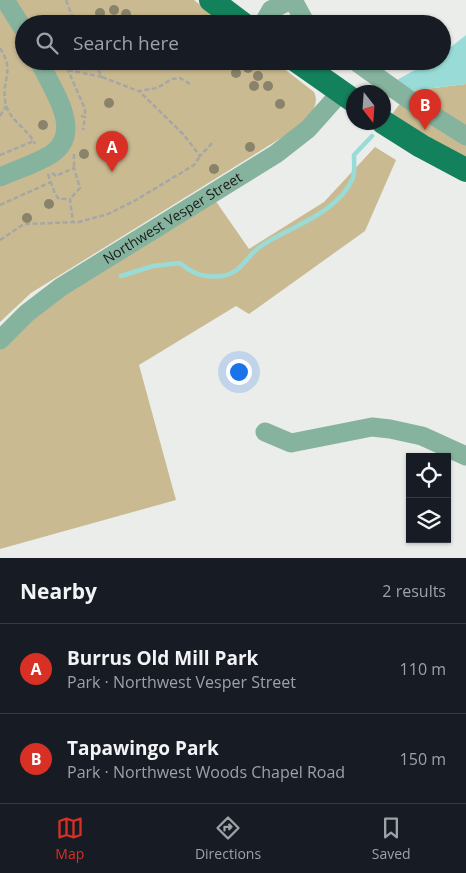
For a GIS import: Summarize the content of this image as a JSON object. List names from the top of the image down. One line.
{"streets":{"street":["Northwest Vesper Street"]},"north":"bottom","page":{"search":"Search here","pins":["B","A"],"heading":["Nearby","2 results"],"list":[{"mark":"A","name":"Burrus Old Mill Park","note":"Park · Northwest Vesper Street","value":"110 m"},{"mark":"B","name":"Tapawingo Park","note":"Park · Northwest Woods Chapel Road","value":"150 m"}],"nav":["Map","Directions","Saved"]}}
